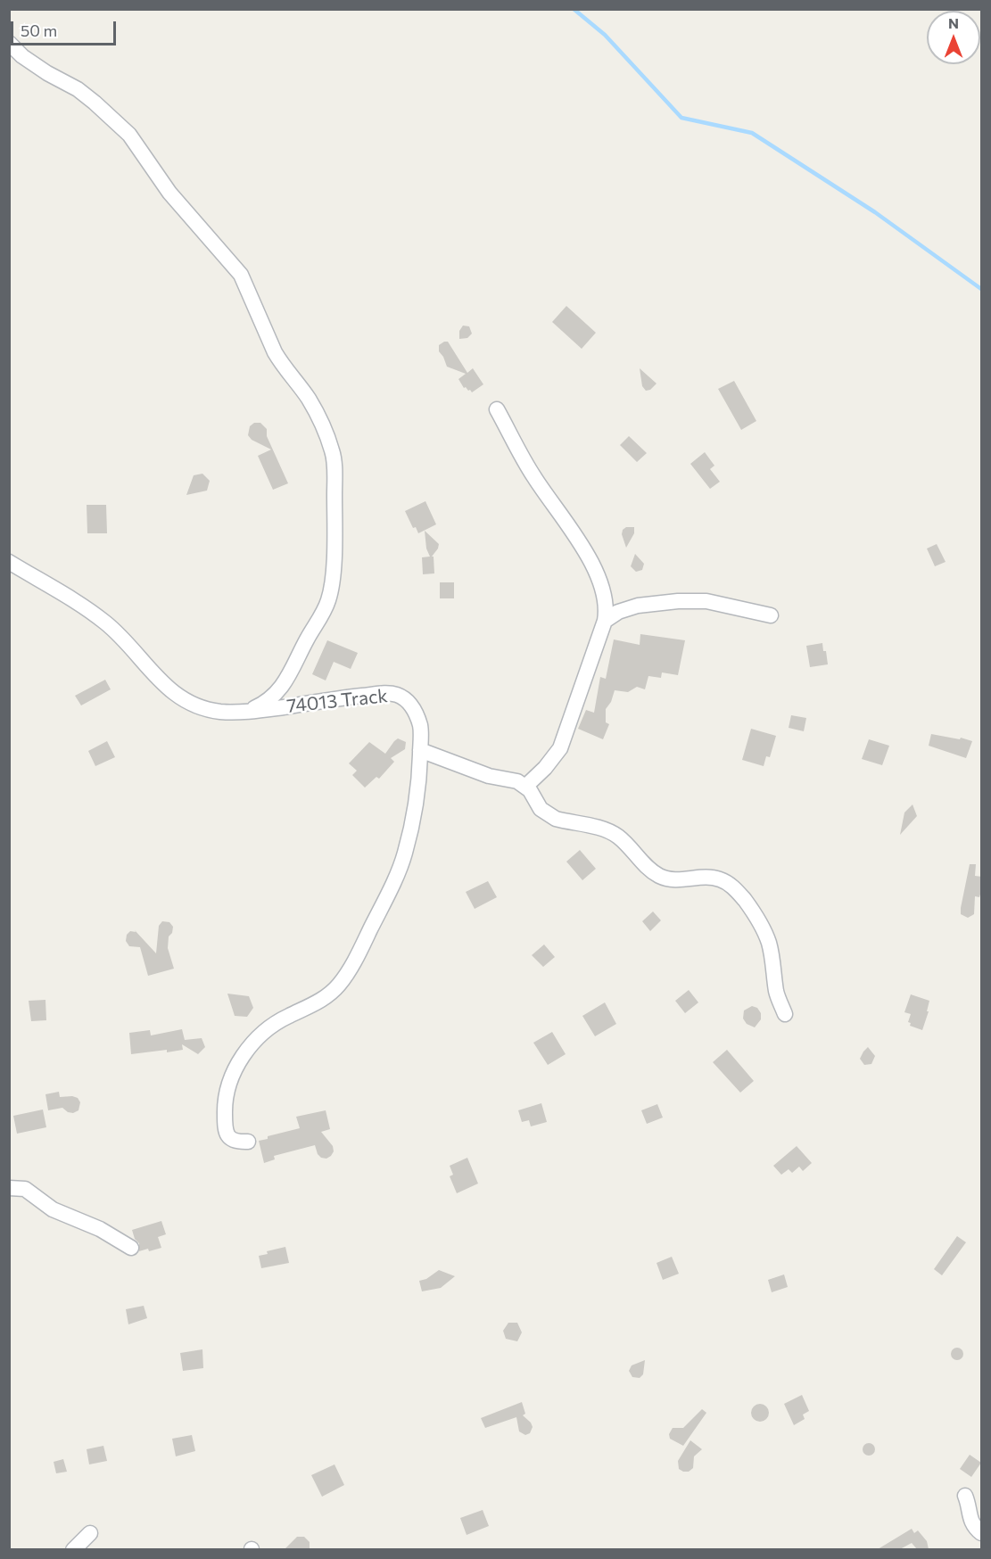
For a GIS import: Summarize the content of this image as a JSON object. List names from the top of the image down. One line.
{"streets":{"street":["74013 Track"]},"scale_bar":"50 m","north":"top"}
